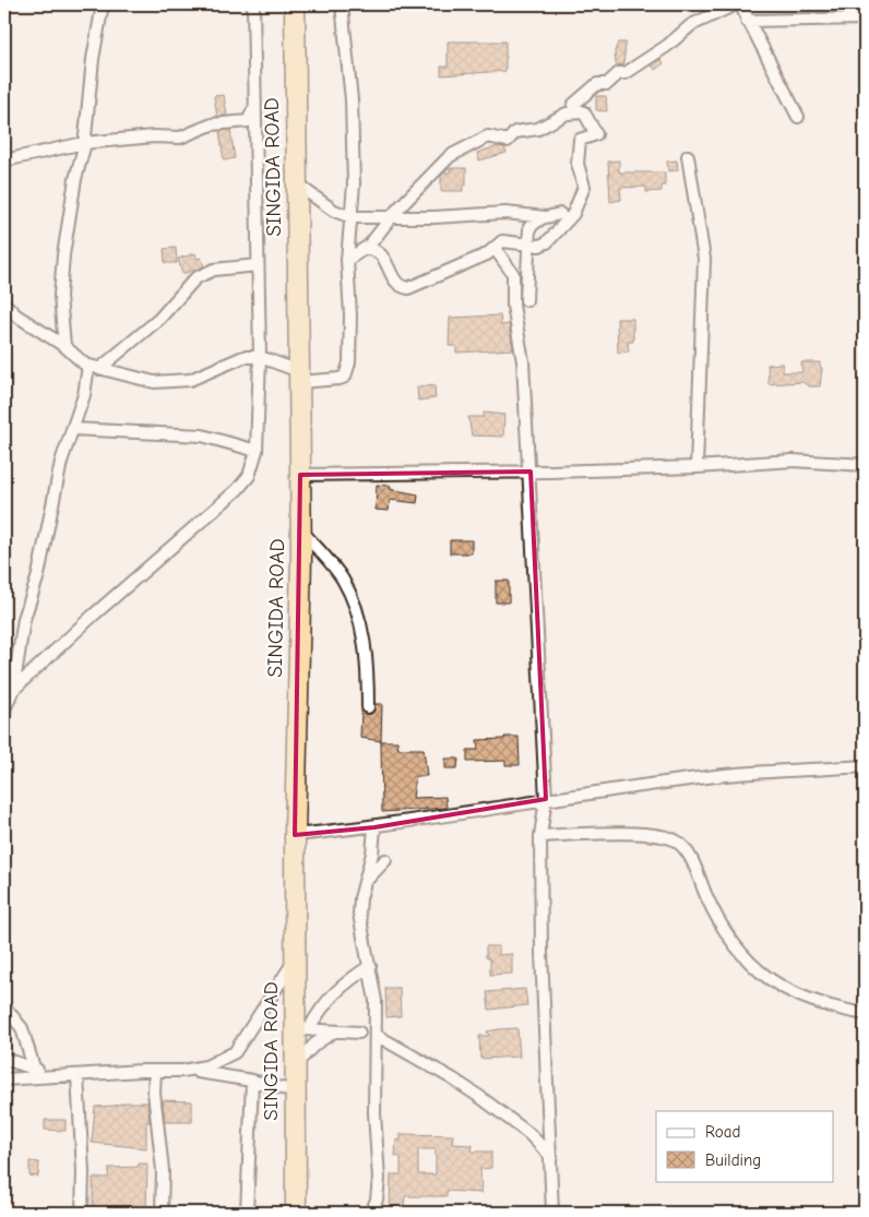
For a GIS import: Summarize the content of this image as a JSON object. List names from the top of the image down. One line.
{"streets":{"highway":["SINGIDA ROAD"]},"legend":["Road","Building"]}
